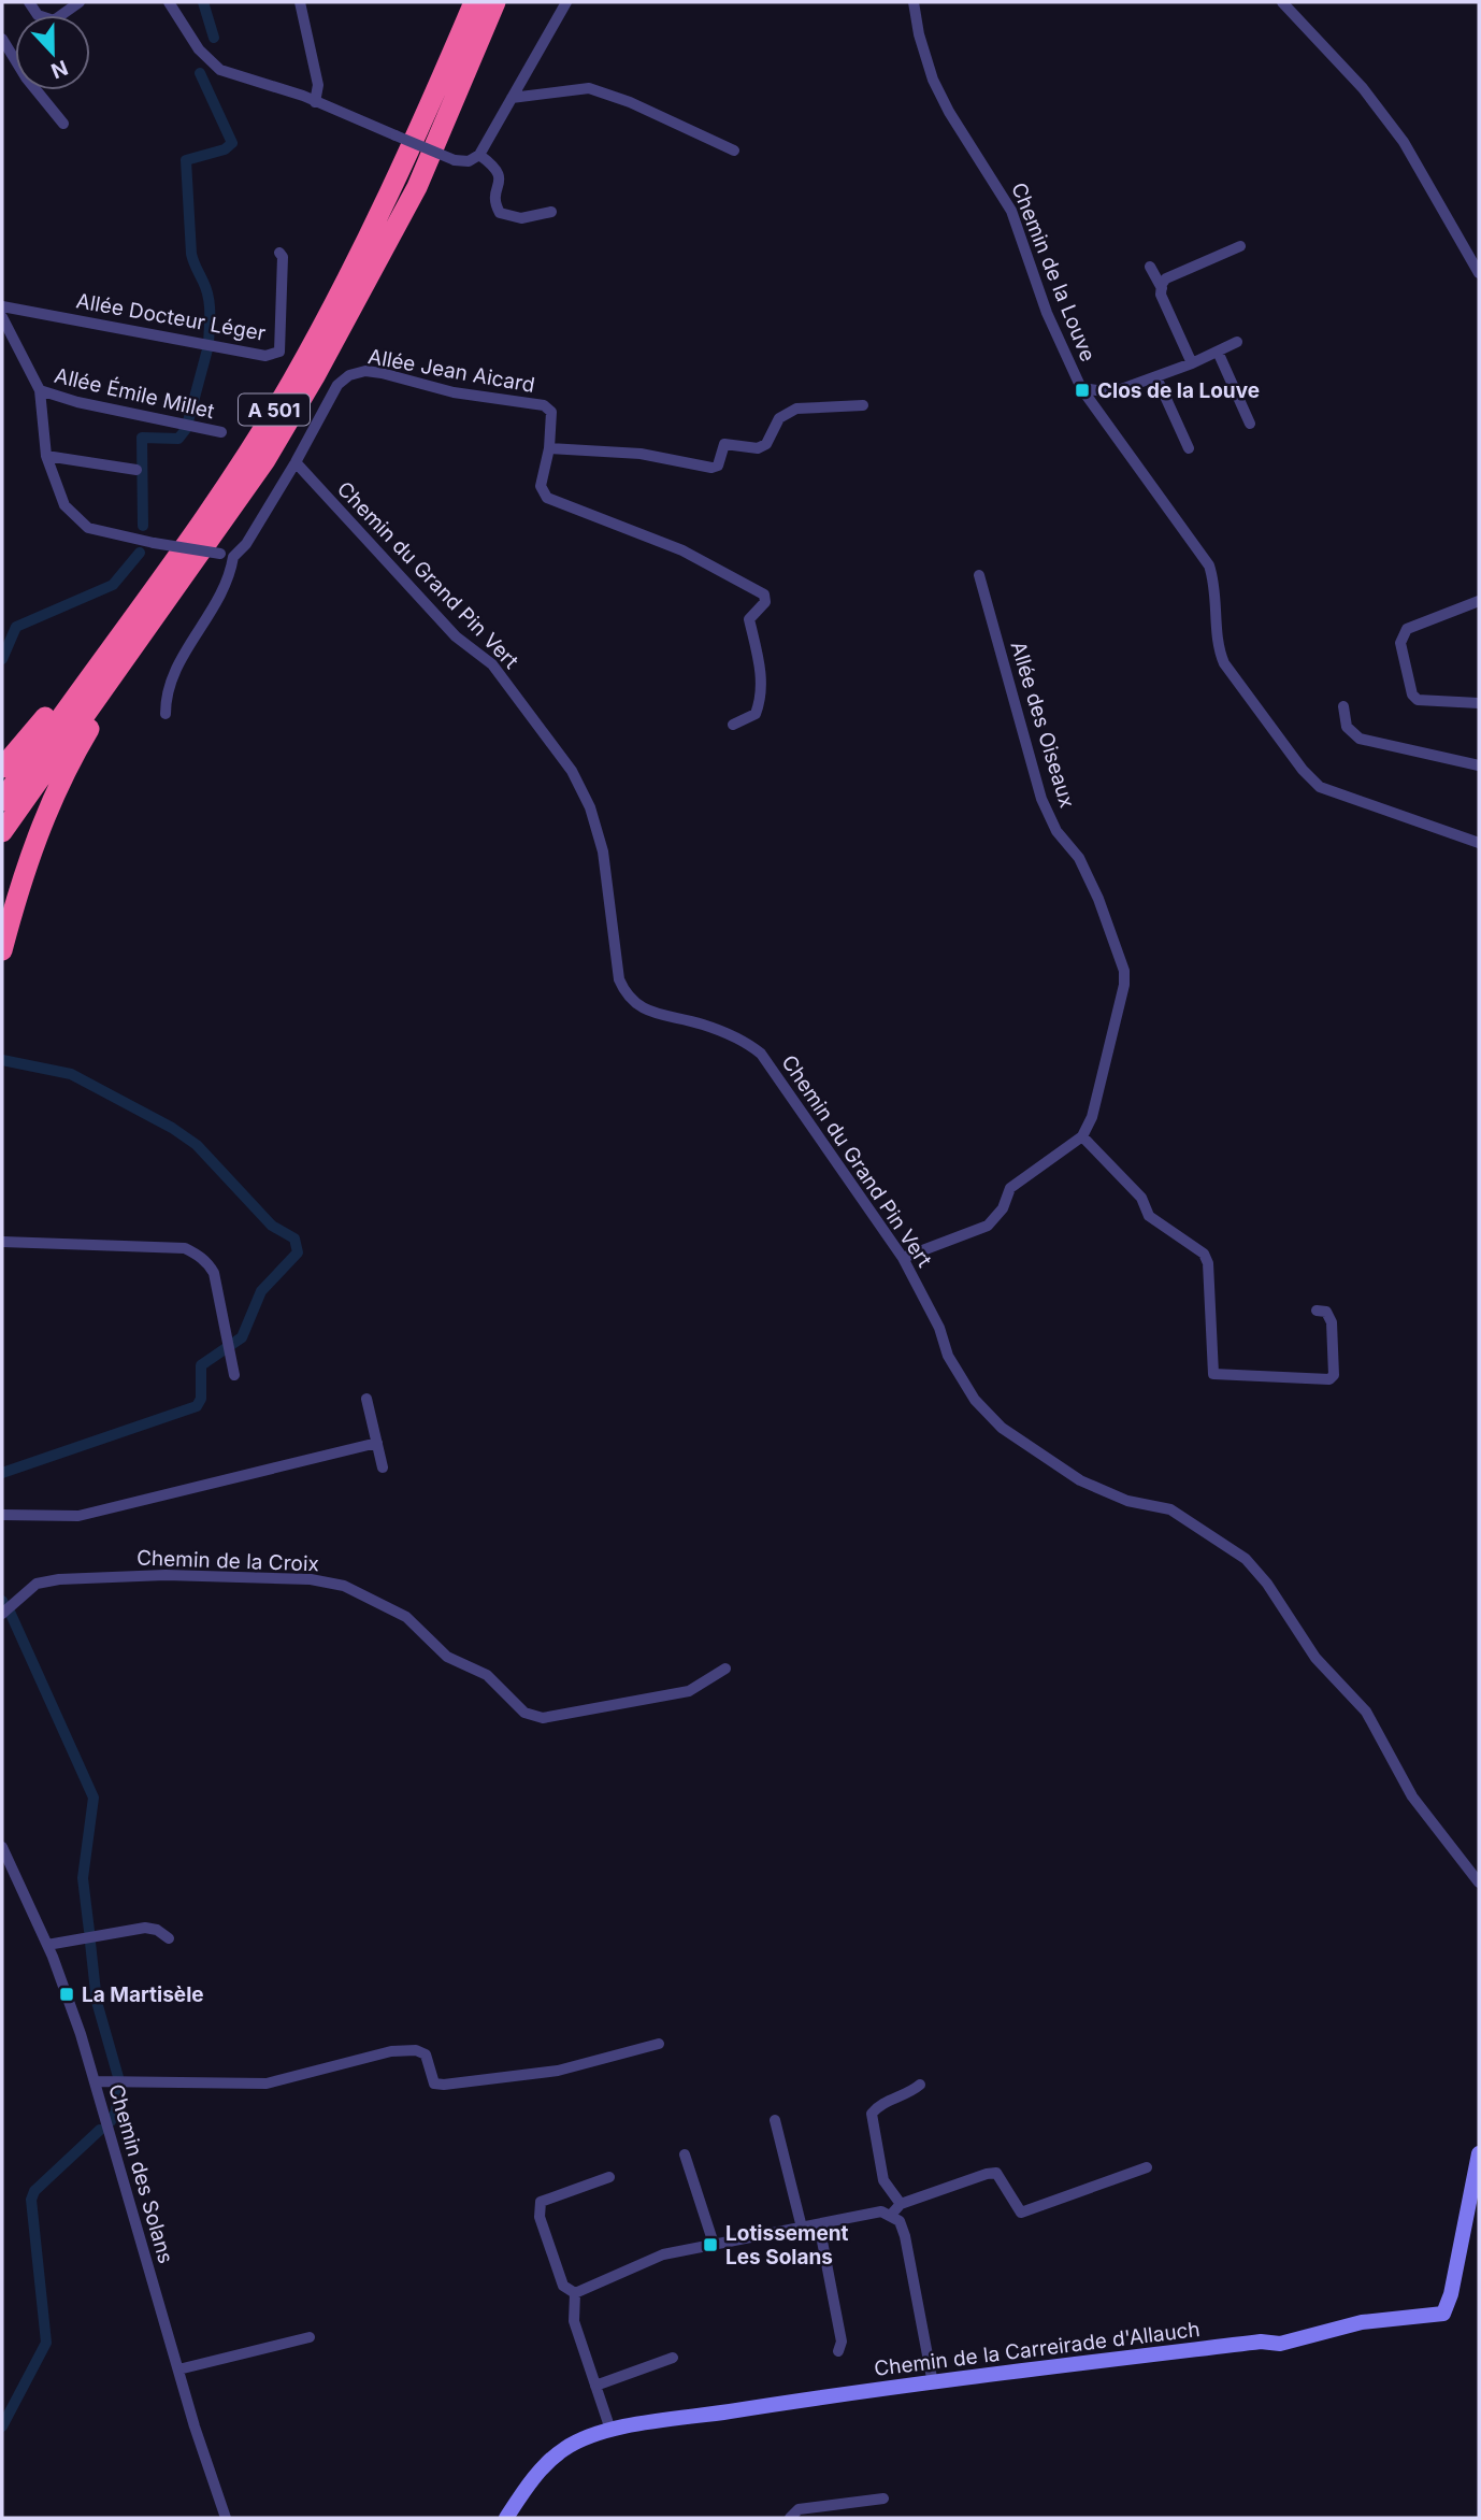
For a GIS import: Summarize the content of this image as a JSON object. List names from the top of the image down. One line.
{"streets":{"highway":["A 501"],"street":["Chemin de la Louve","Allée Docteur Léger","Allée Jean Aicard","Allée Émile Millet","Chemin du Grand Pin Vert","Allée des Oiseaux","Chemin de la Croix","Chemin des Solans","Chemin de la Carreirade d'Allauch"]},"crossings":[["Allée Jean Aicard","Chemin du Grand Pin Vert"]],"places":{"transit":["Clos de la Louve","La Martisèle","Lotissement Les Solans"]},"north":"bottom"}
